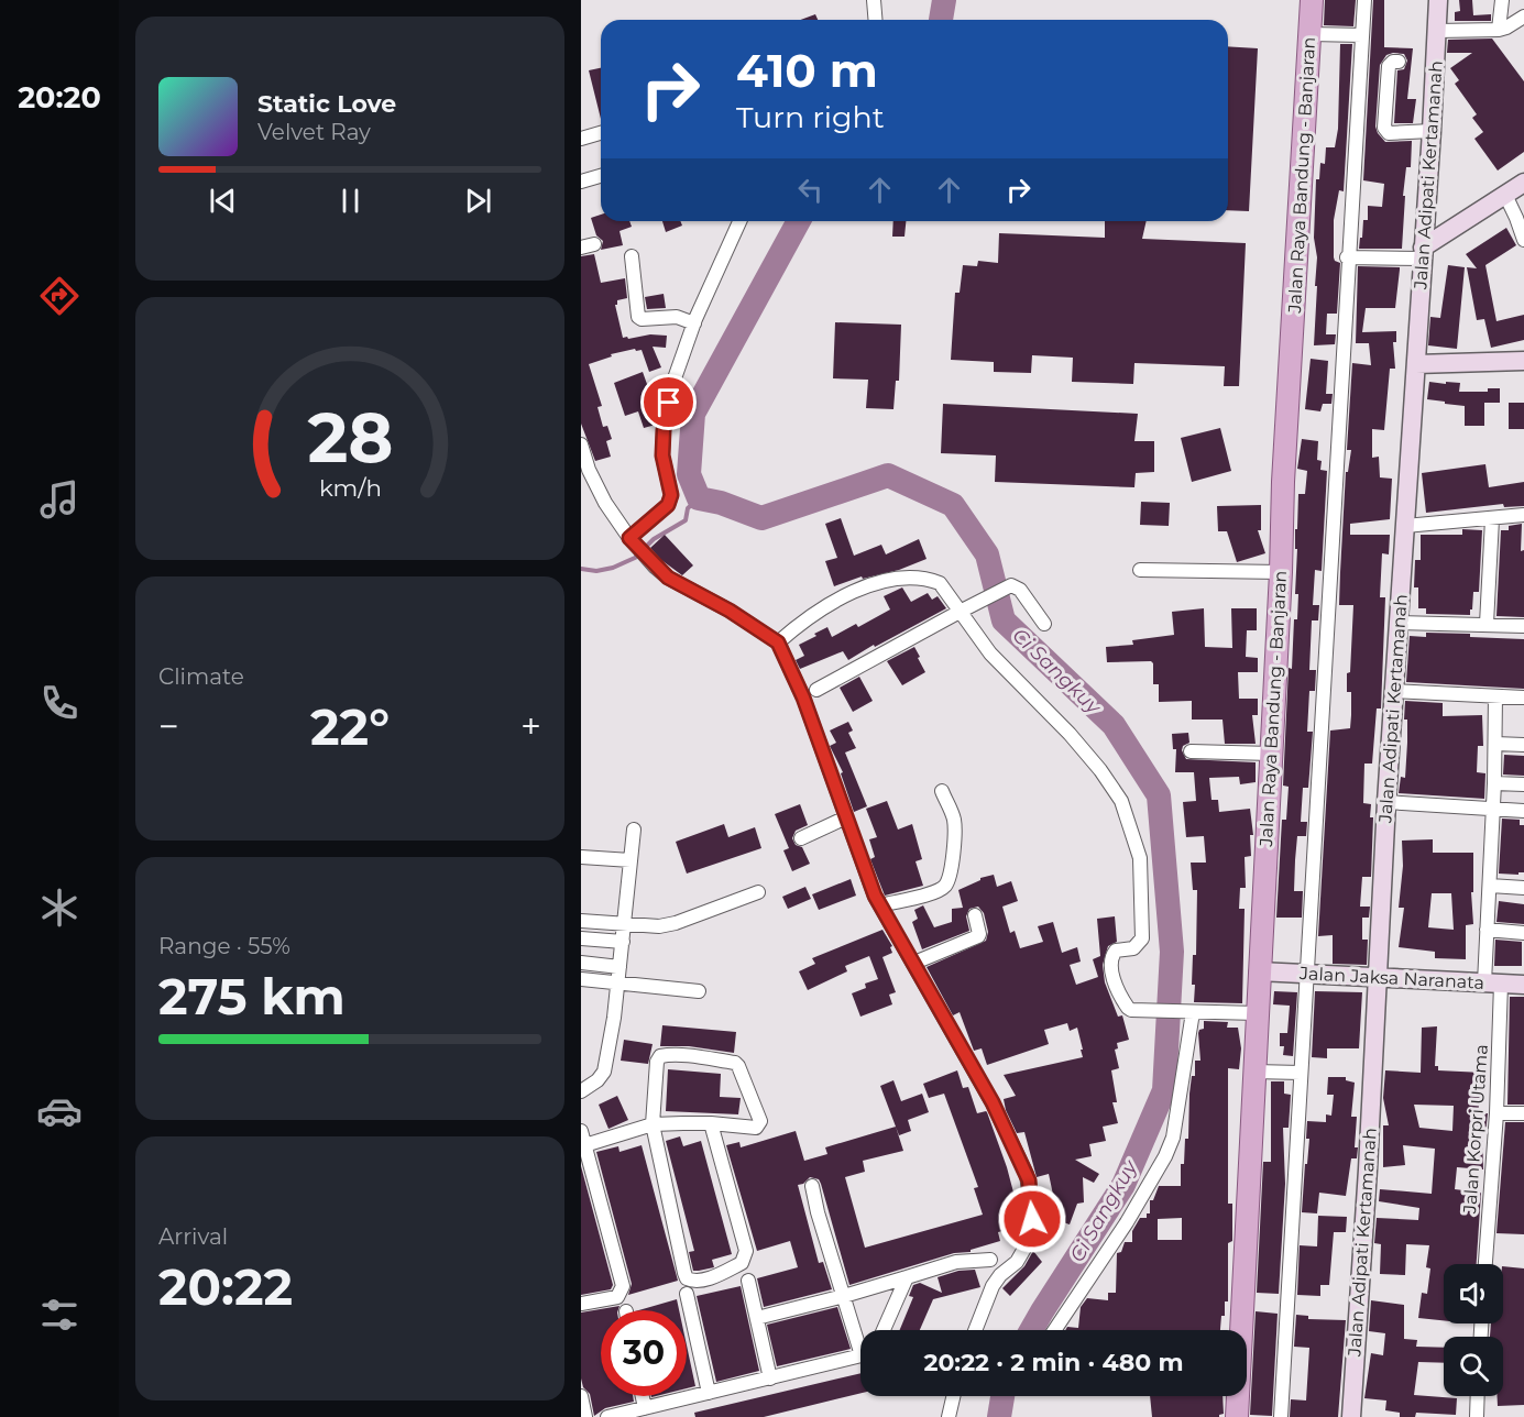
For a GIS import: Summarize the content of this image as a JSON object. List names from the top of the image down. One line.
{"streets":{"main road":["Jalan Raya Bandung - Banjaran","Jalan Adipati Kertamanah","Jalan Jaksa Naranata"],"street":["Jalan Korpri Utama"]},"crossings":[["Jalan Raya Bandung - Banjaran","Jalan Jaksa Naranata"],["Jalan Adipati Kertamanah","Jalan Jaksa Naranata"],["Jalan Jaksa Naranata","Jalan Korpri Utama"]],"water":["Ci Sangkuy"],"page":{"tabs":"20:20","turn":["410 m","Turn right"],"song":["Static Love","Velvet Ray"],"tile":["Climate",["Range · 55%","275 km"],["Arrival","20:22"]],"heat":["−","22°","+"],"limit":"30","trip":"20:22 · 2 min · 480 m","gauge":["28","km/h"]}}
